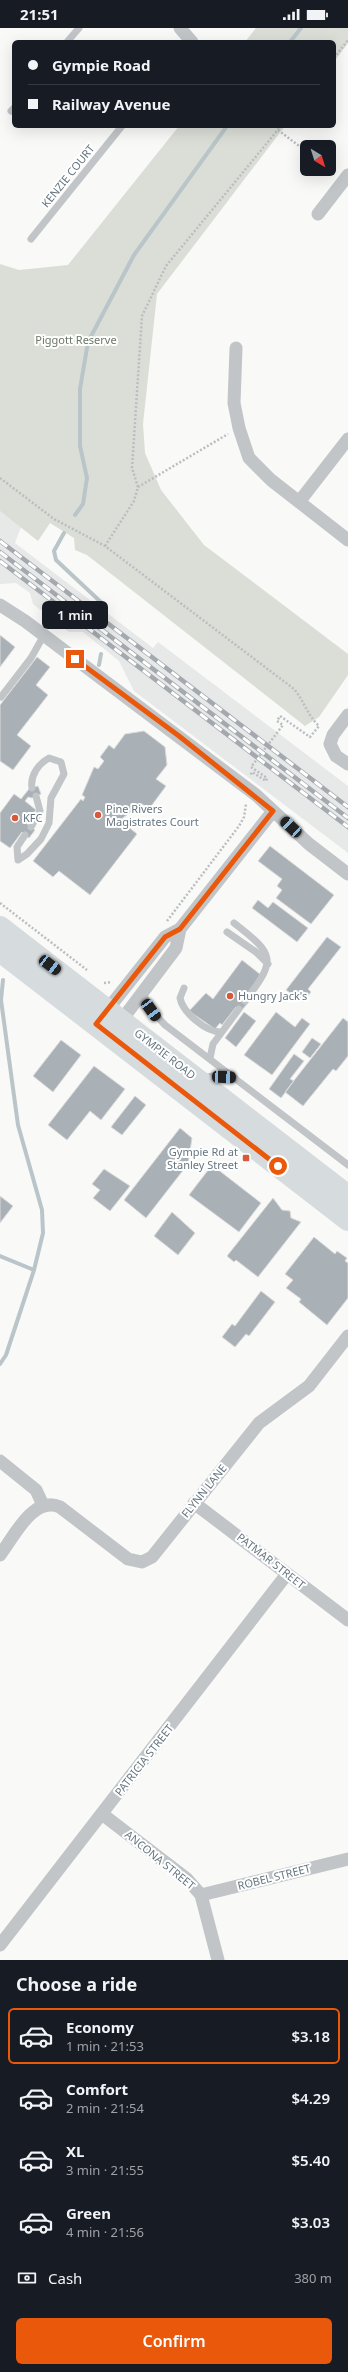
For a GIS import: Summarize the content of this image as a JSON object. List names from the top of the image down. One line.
{"streets":{"highway":["GYMPIE ROAD"],"street":["FLYNN LANE","PATMAR STREET","PATRICIA STREET","ANCONA STREET","ROBEL STREET"],"lane":["KENZIE COURT"]},"crossings":[["FLYNN LANE","PATMAR STREET"],["PATMAR STREET","PATRICIA STREET"],["PATRICIA STREET","ANCONA STREET"],["ANCONA STREET","ROBEL STREET"]],"parks":["Piggott Reserve"],"places":{"other":["Pine Rivers Magistrates Court","KFC","Hungry Jack's"],"transit":["Gympie Rd at Stanley Street"]},"north":"bottom right","page":{"status":"21:51","banner":["Gympie Road","Railway Avenue"],"bubble":"1 min","heading":"Choose a ride","list":[{"name":"Economy","note":"1 min · 21:53","value":"$3.18"},{"name":"Comfort","note":"2 min · 21:54","value":"$4.29"},{"name":"XL","note":"3 min · 21:55","value":"$5.40"},{"name":"Green","note":"4 min · 21:56","value":"$3.03"}],"pay":["Cash","380 m"],"buttons":"Confirm"}}
